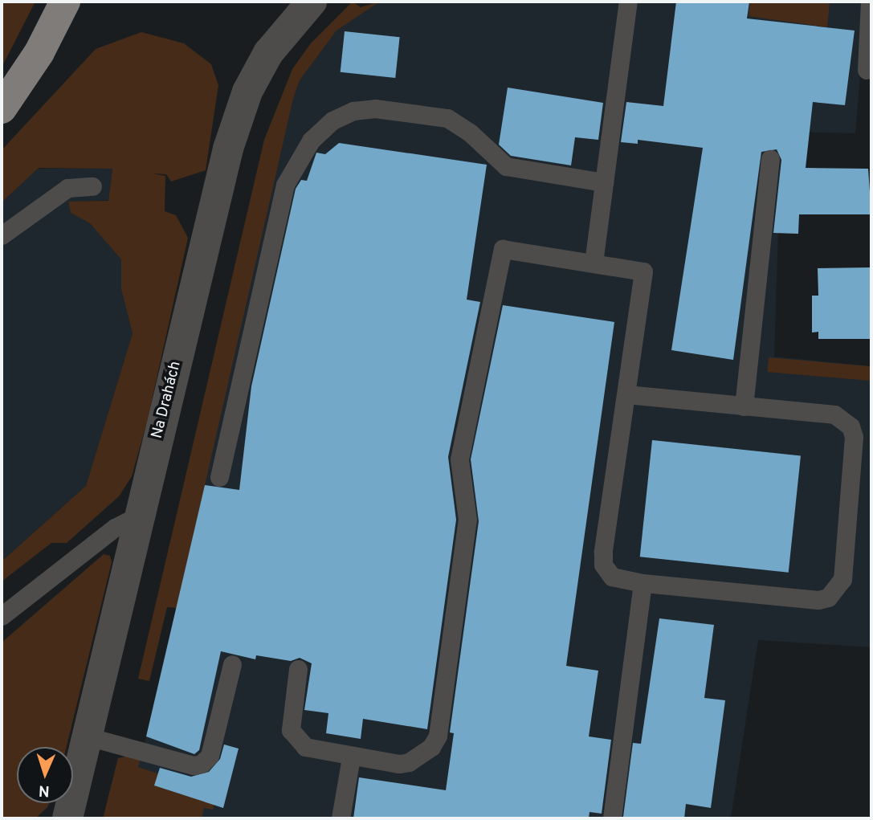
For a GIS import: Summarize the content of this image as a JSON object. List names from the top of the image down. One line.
{"streets":{"street":["Na Drahách"]},"north":"bottom"}
